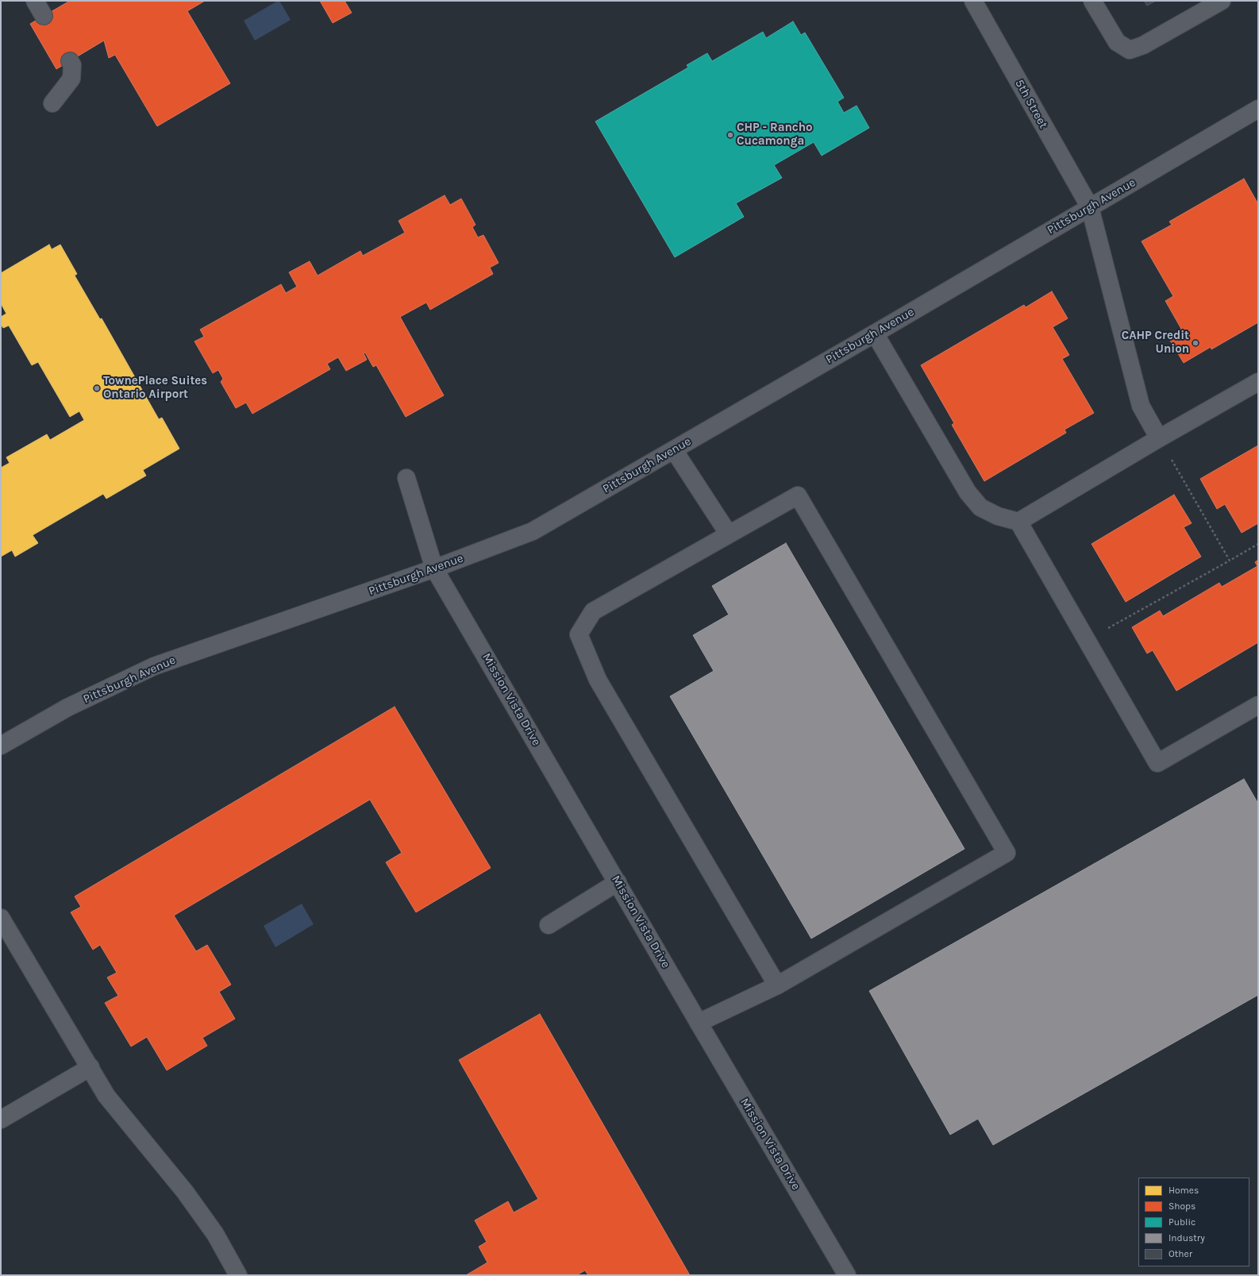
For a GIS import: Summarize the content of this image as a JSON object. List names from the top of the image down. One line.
{"streets":{"street":["5th Street","Pittsburgh Avenue","Mission Vista Drive"]},"crossings":[["5th Street","Pittsburgh Avenue"],["Pittsburgh Avenue","Mission Vista Drive"]],"places":["CHP - Rancho Cucamonga","CAHP Credit Union","TownePlace Suites Ontario Airport"],"legend":["Homes","Shops","Public","Industry","Other"]}
